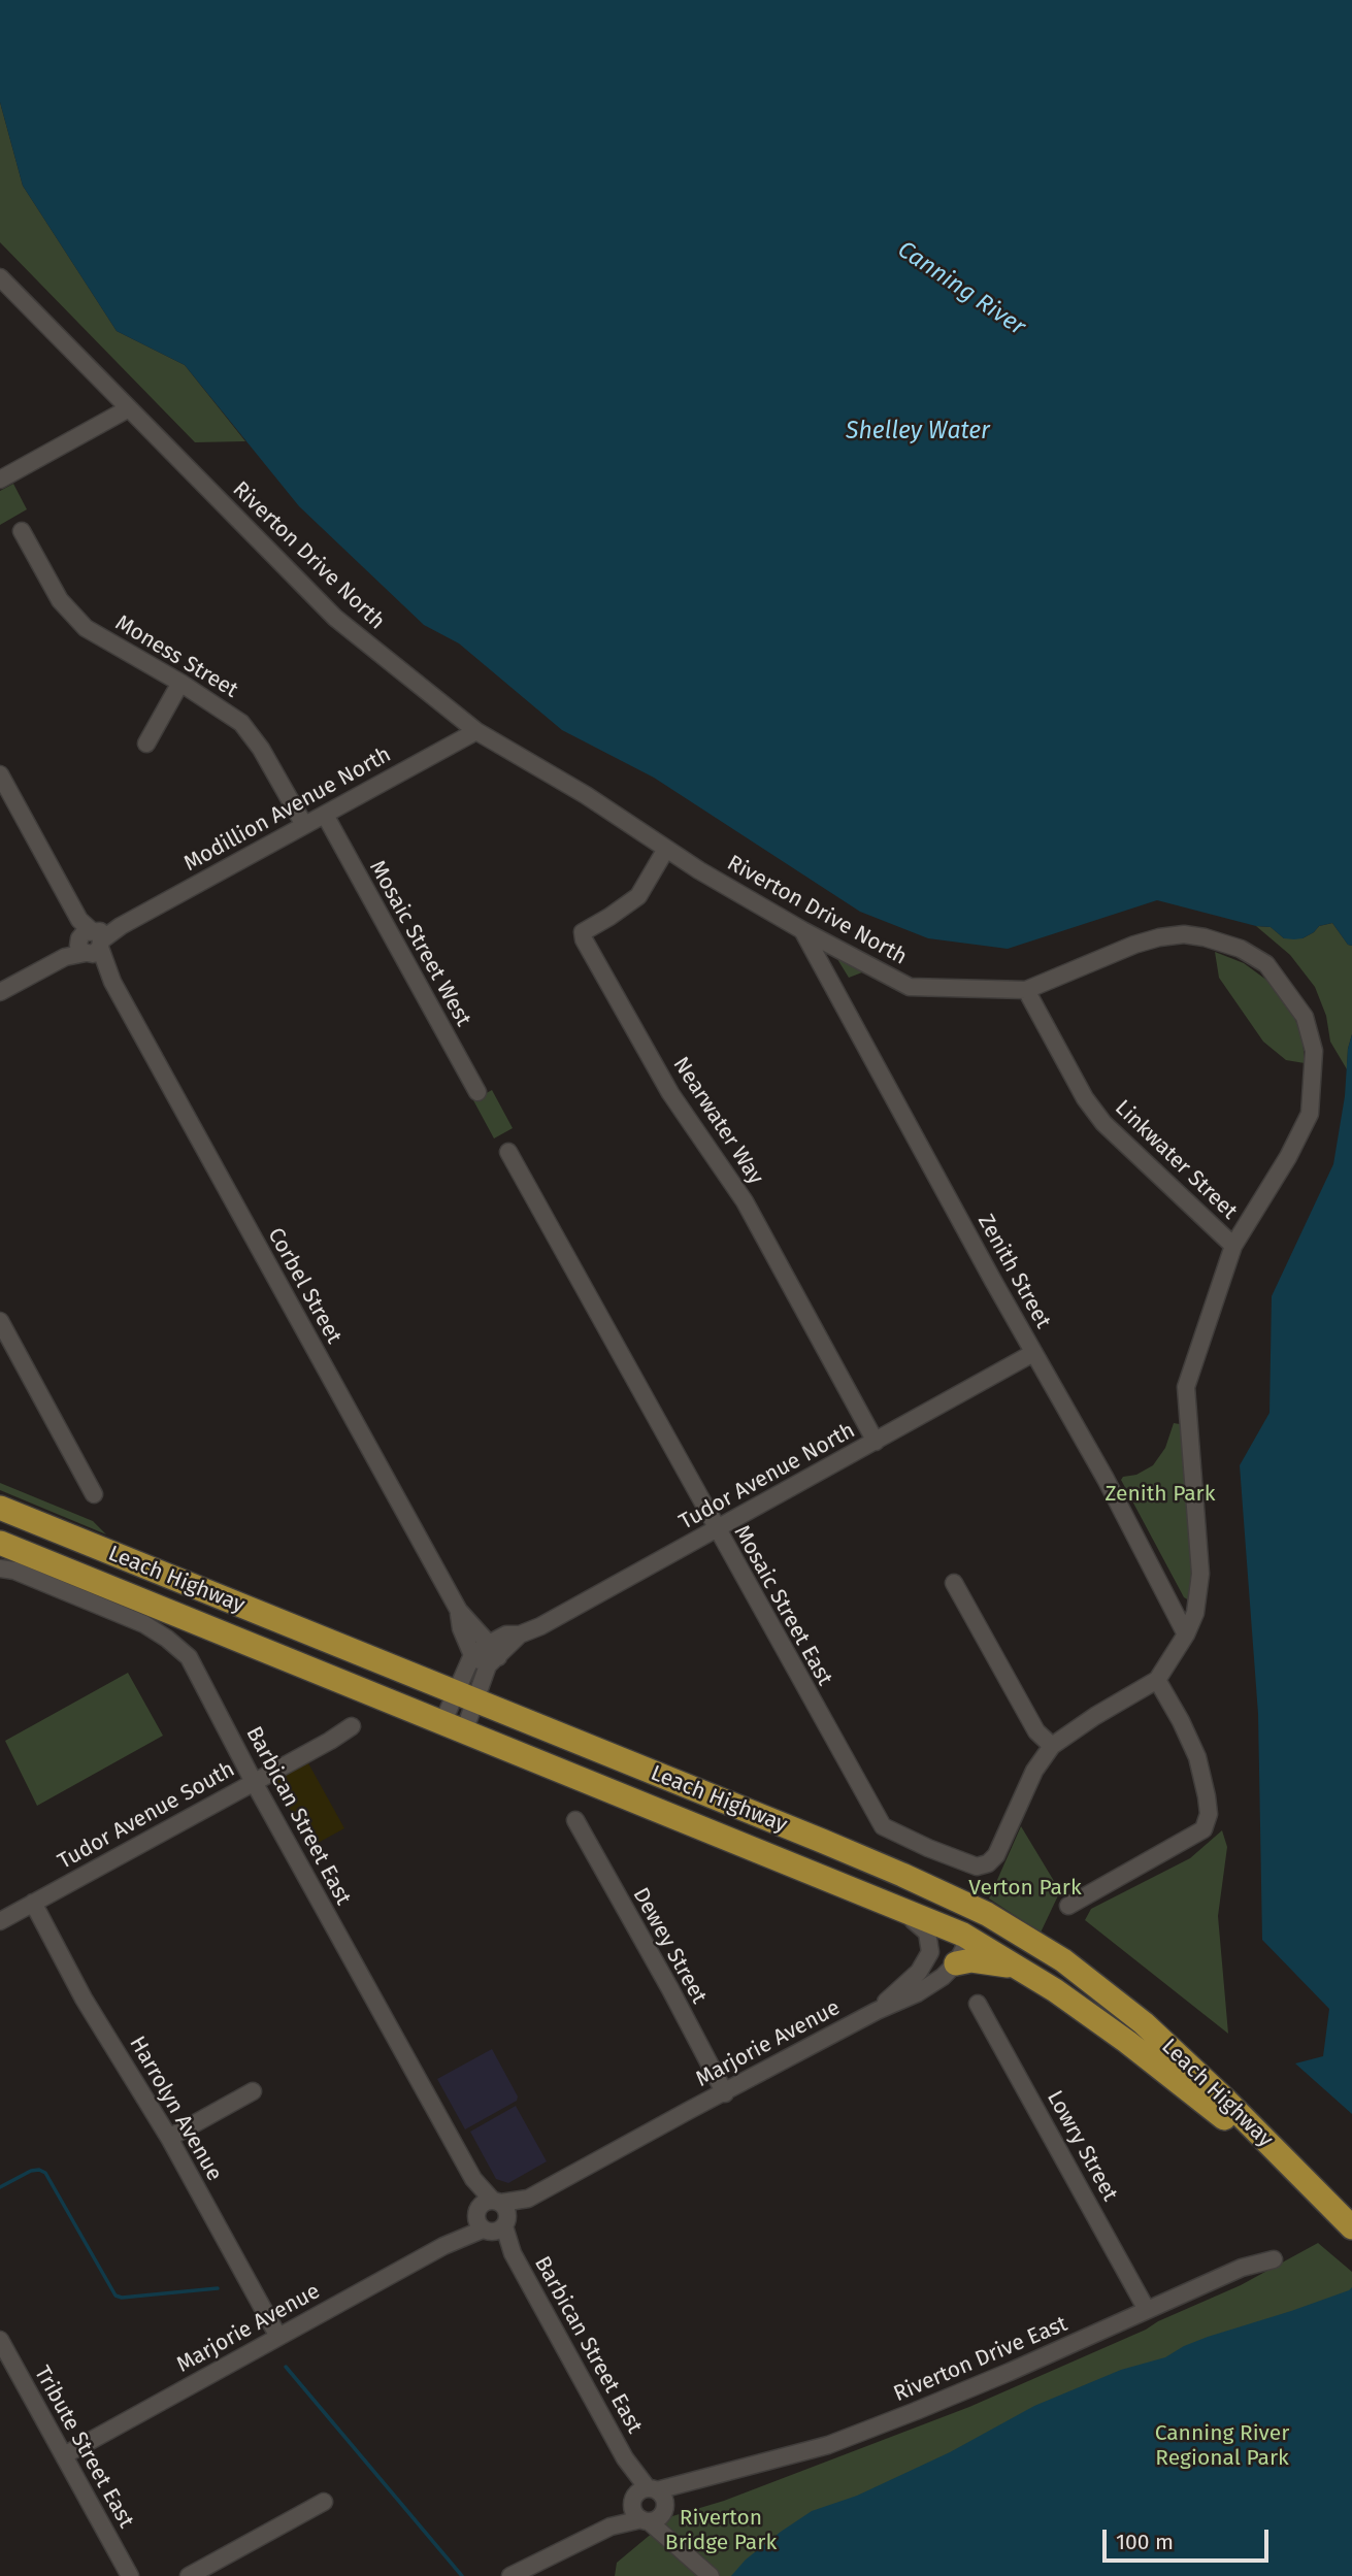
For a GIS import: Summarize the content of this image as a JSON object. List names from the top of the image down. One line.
{"streets":{"highway":["Leach Highway"],"street":["Riverton Drive North","Moness Street","Modillion Avenue North","Mosaic Street West","Nearwater Way","Linkwater Street","Zenith Street","Corbel Street","Tudor Avenue North","Mosaic Street East","Tudor Avenue South","Barbican Street East","Dewey Street","Marjorie Avenue","Harrolyn Avenue","Lowry Street","Riverton Drive East","Tribute Street East"]},"crossings":[["Riverton Drive North","Modillion Avenue North"],["Riverton Drive North","Nearwater Way"],["Riverton Drive North","Linkwater Street"],["Riverton Drive North","Zenith Street"],["Moness Street","Modillion Avenue North"],["Modillion Avenue North","Mosaic Street West"],["Modillion Avenue North","Corbel Street"],["Nearwater Way","Tudor Avenue North"],["Zenith Street","Tudor Avenue North"],["Corbel Street","Tudor Avenue North"],["Tudor Avenue North","Leach Highway"],["Tudor Avenue North","Mosaic Street East"],["Leach Highway","Marjorie Avenue"],["Tudor Avenue South","Barbican Street East"],["Tudor Avenue South","Harrolyn Avenue"],["Barbican Street East","Marjorie Avenue"],["Barbican Street East","Riverton Drive East"],["Dewey Street","Marjorie Avenue"],["Marjorie Avenue","Harrolyn Avenue"],["Marjorie Avenue","Tribute Street East"],["Lowry Street","Riverton Drive East"]],"water":["Canning River","Shelley Water"],"parks":["Zenith Park","Verton Park","Canning River Regional Park","Riverton Bridge Park"],"scale_bar":"100 m"}
